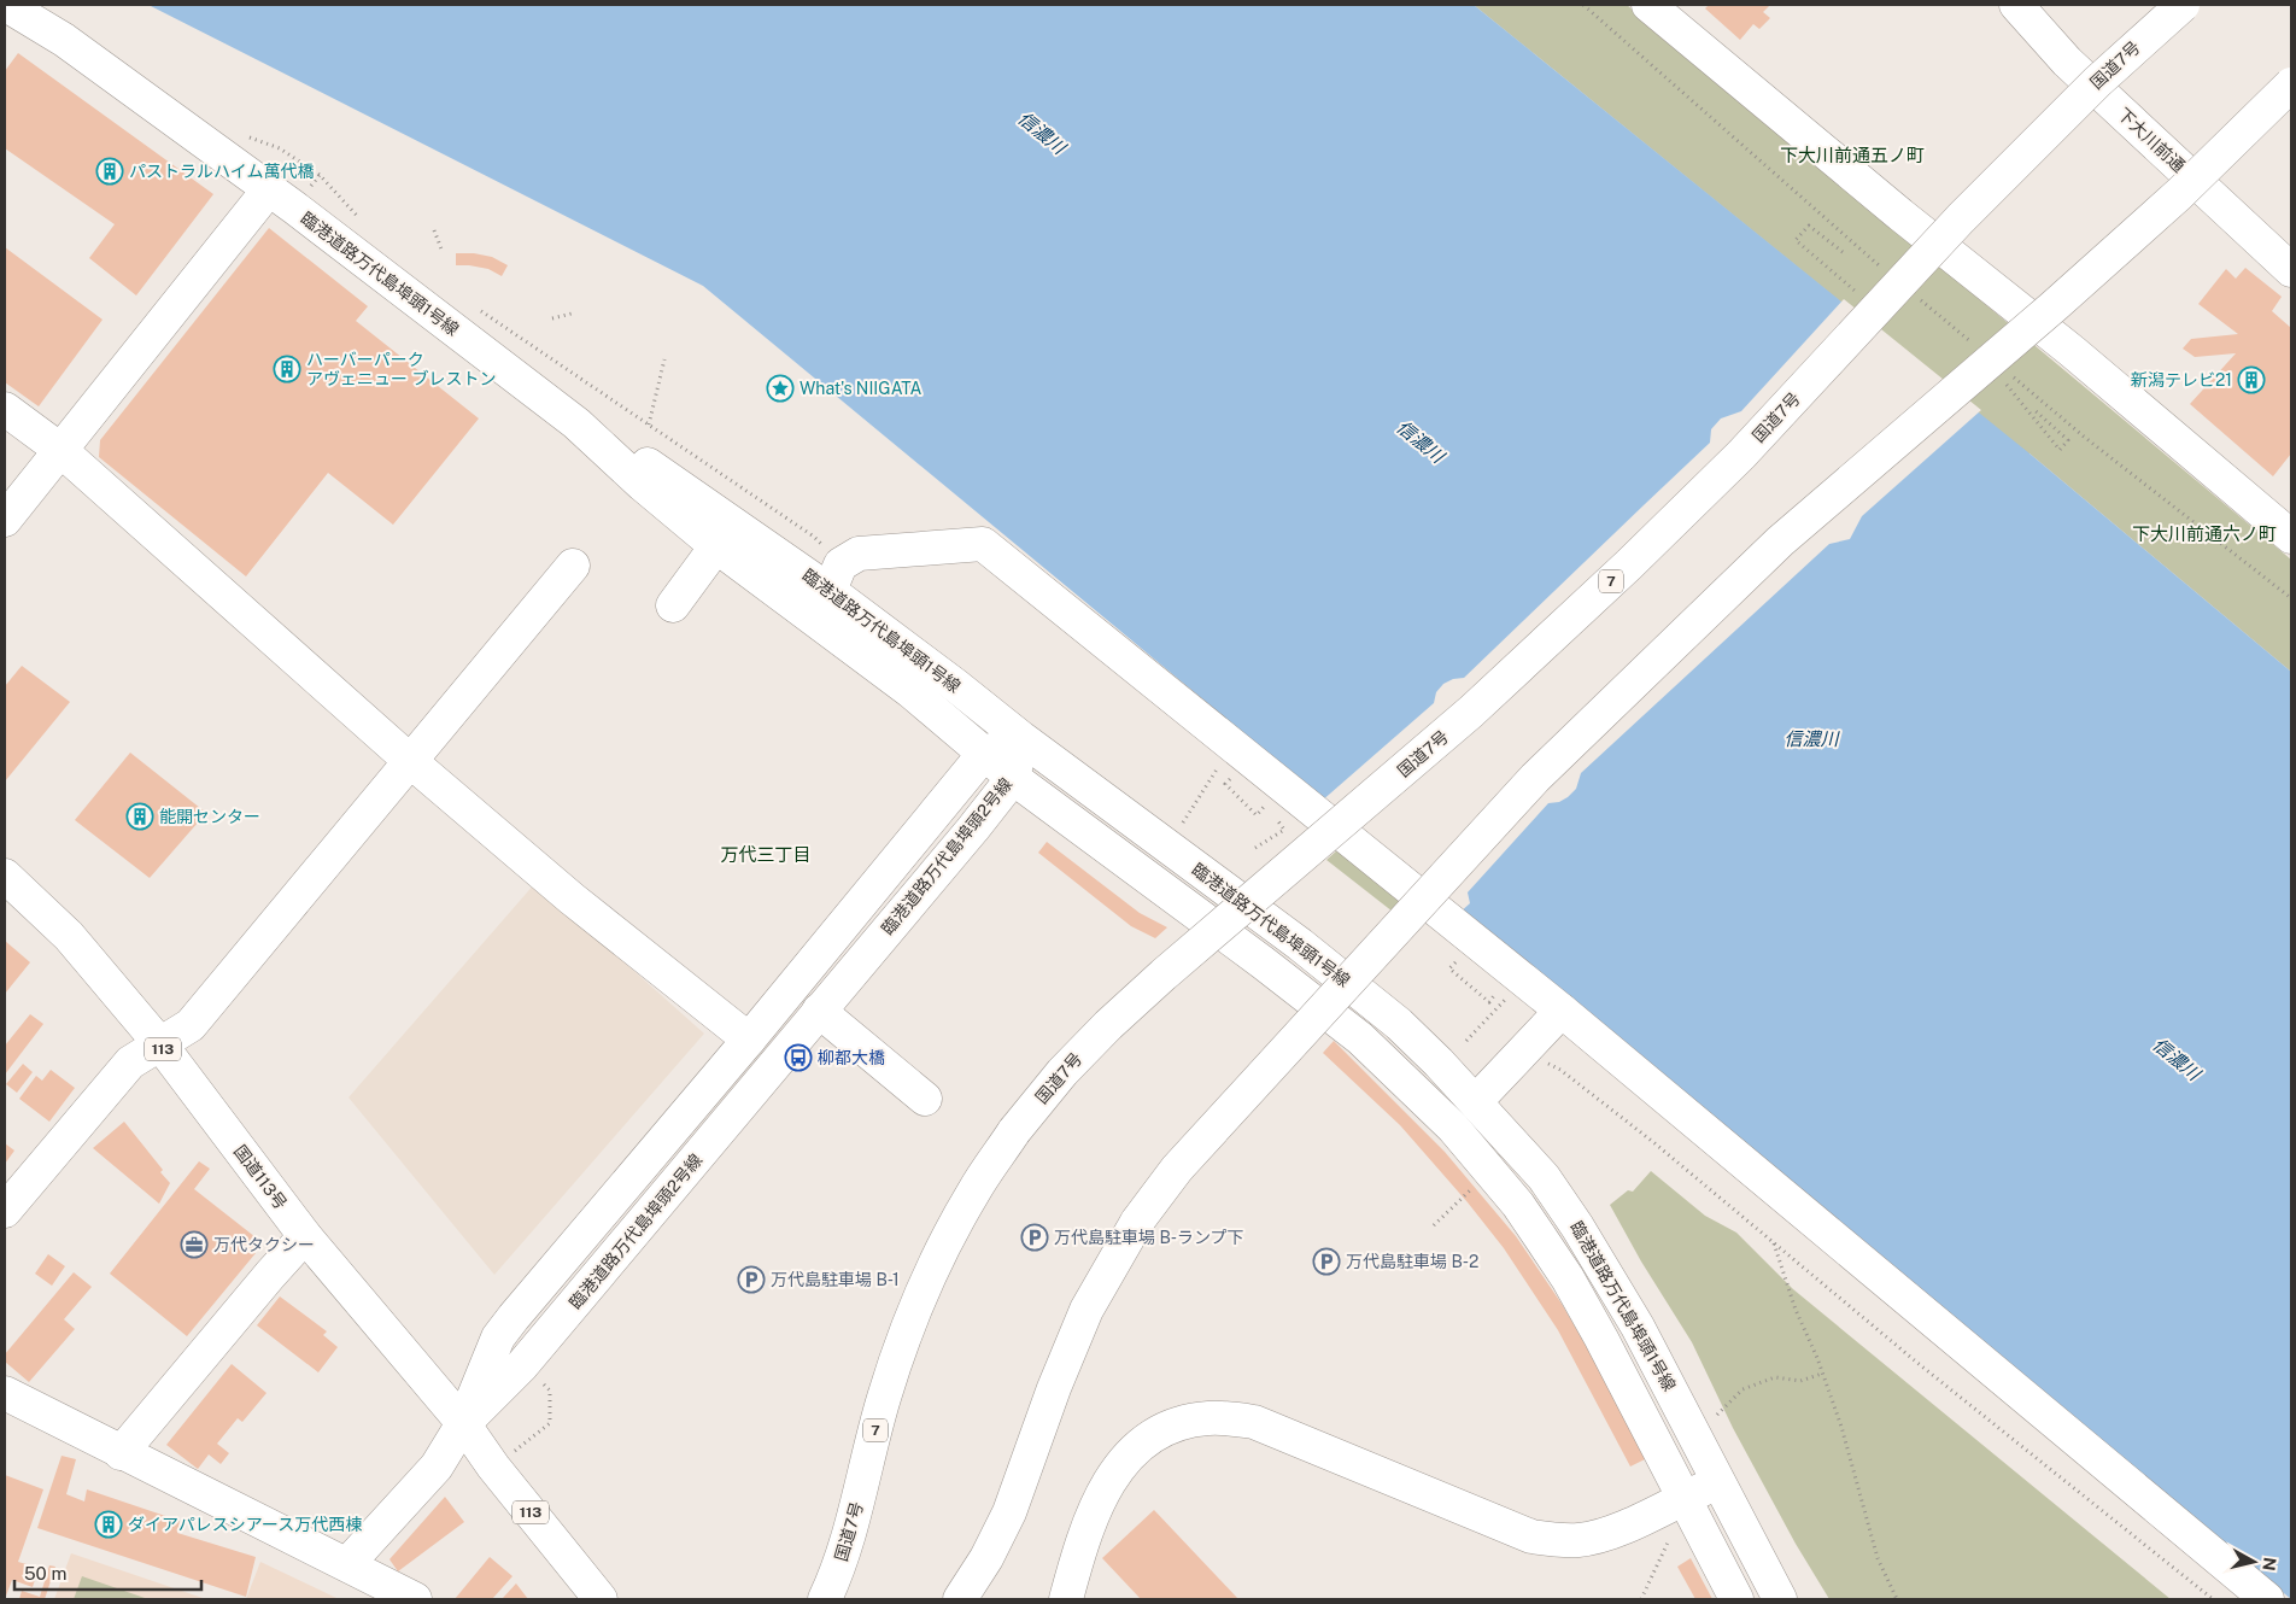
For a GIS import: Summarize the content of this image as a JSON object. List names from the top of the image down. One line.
{"streets":{"main road":["国道7号","下大川前通","臨港道路万代島埠頭1号線","7","臨港道路万代島埠頭2号線","113","国道113号"]},"crossings":[["臨港道路万代島埠頭1号線","臨港道路万代島埠頭2号線"],["臨港道路万代島埠頭2号線","国道113号"]],"districts":["下大川前通五ノ町","下大川前通六ノ町","万代三丁目"],"water":["信濃川"],"places":{"building":["パストラルハイム萬代橋","ハーバーパーク アヴェニュー ブレストン","新潟テレビ21","能開センター","ダイアパレスシアース万代西棟"],"place":["What's NIIGATA"],"bus stop":["柳都大橋"],"parking":["万代島駐車場 B-ランプ下","万代島駐車場 B-2","万代島駐車場 B-1"],"office":["万代タクシー"]},"scale_bar":"50 m","north":"right"}
